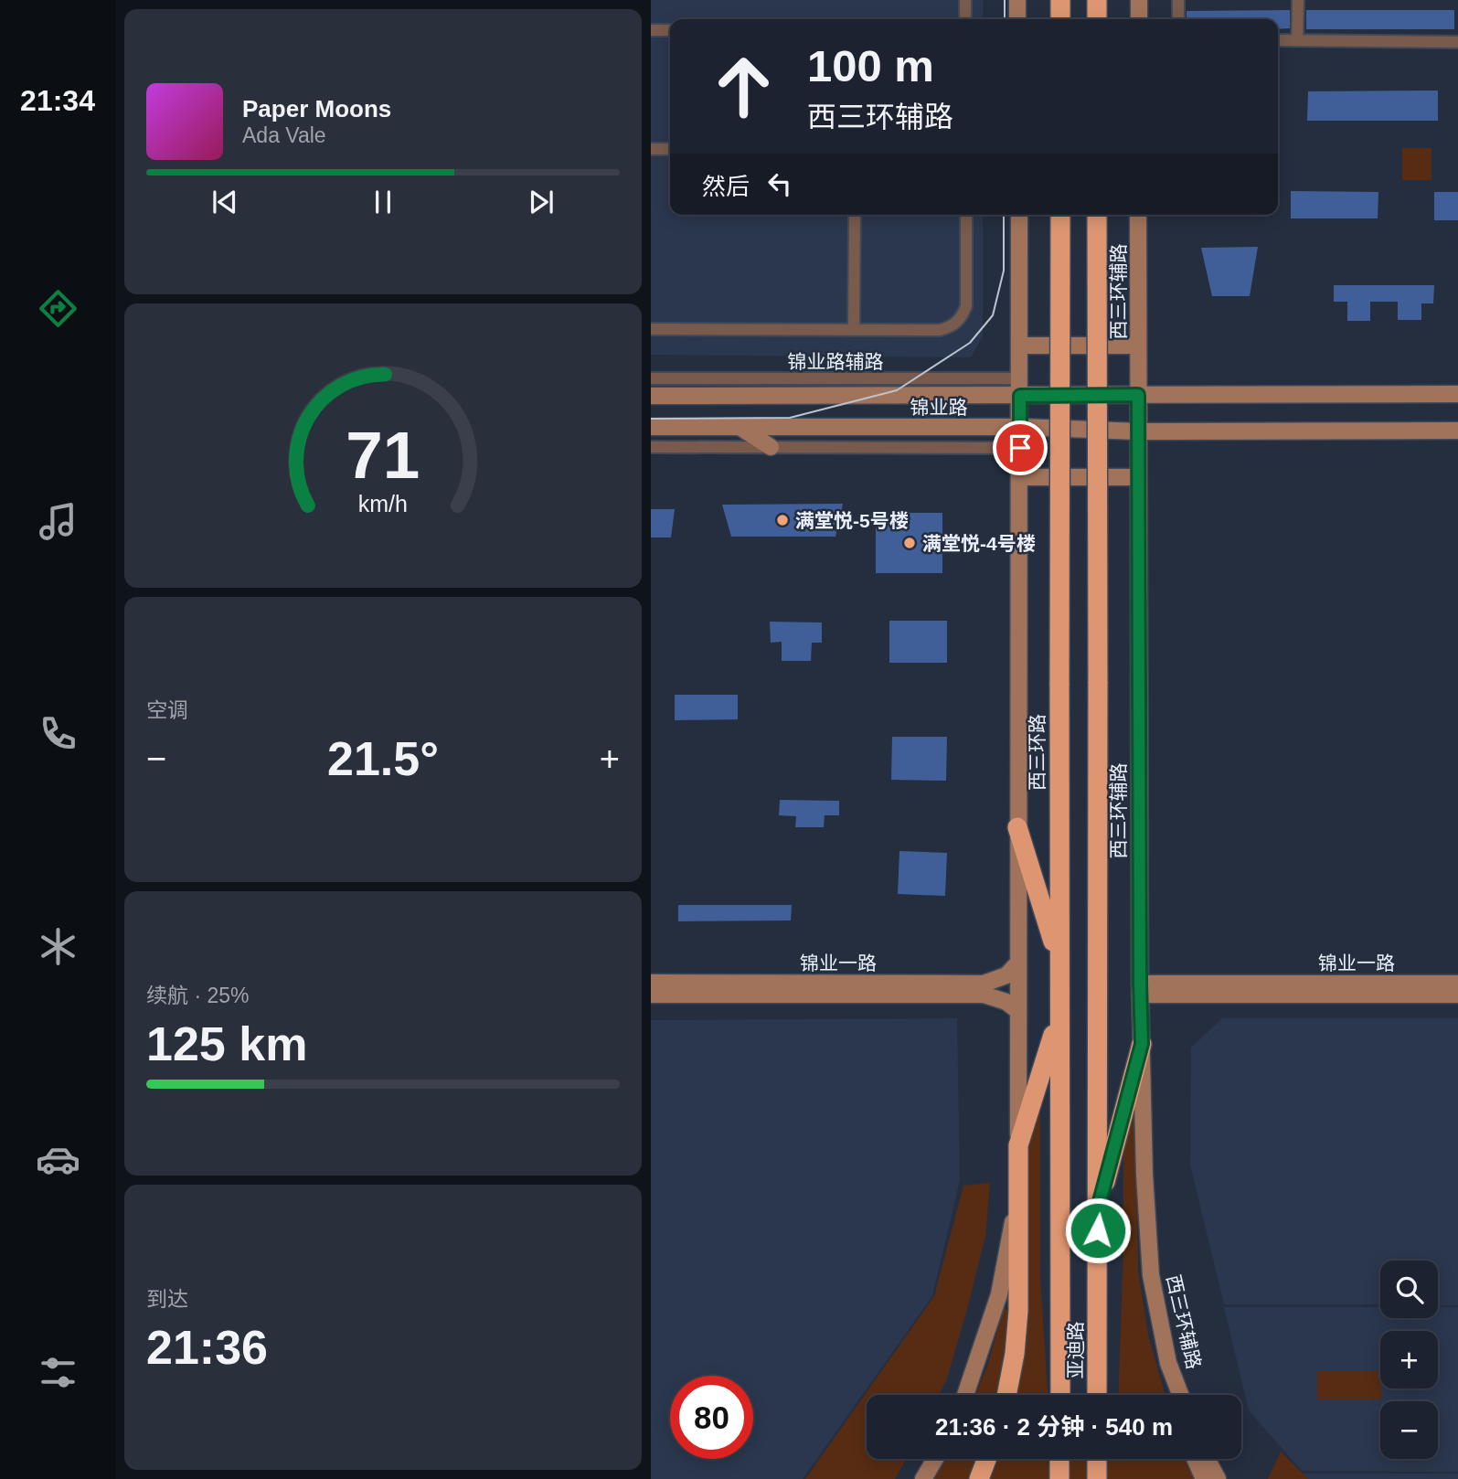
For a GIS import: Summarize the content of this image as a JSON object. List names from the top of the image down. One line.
{"streets":{"highway":["西三环路","亚迪路"],"main road":["西三环辅路","锦业路","锦业一路"],"street":["锦业路辅路"]},"crossings":[["西三环辅路","锦业路"],["西三环辅路","锦业一路"],["西三环路","亚迪路"]],"places":["满堂悦-5号楼","满堂悦-4号楼"],"page":{"tabs":"21:34","turn":["100 m","西三环辅路"],"song":["Paper Moons","Ada Vale"],"then":"然后","tile":["空调",["续航 · 25%","125 km"],["到达","21:36"]],"heat":["−","21.5°","+"],"map_buttons":["+","−"],"limit":"80","trip":"21:36 · 2 分钟 · 540 m","gauge":["71","km/h"]}}
